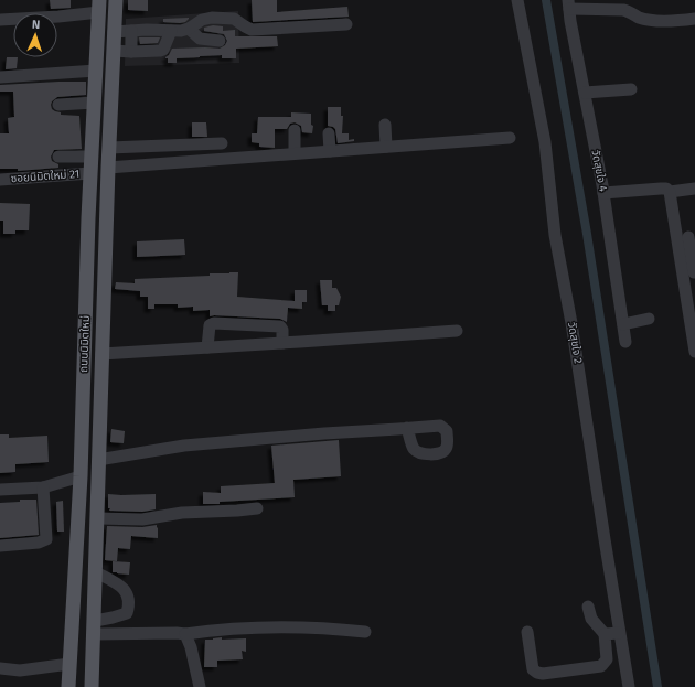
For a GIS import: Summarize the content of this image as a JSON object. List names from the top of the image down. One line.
{"streets":{"main road":["ถนนนิมิตใหม่"],"street":["วัดสุขใจ 4","ซอยนิมิตใหม่ 21","วัดสุขใจ 2"]},"crossings":[["ซอยนิมิตใหม่ 21","ถนนนิมิตใหม่"]],"north":"top"}
